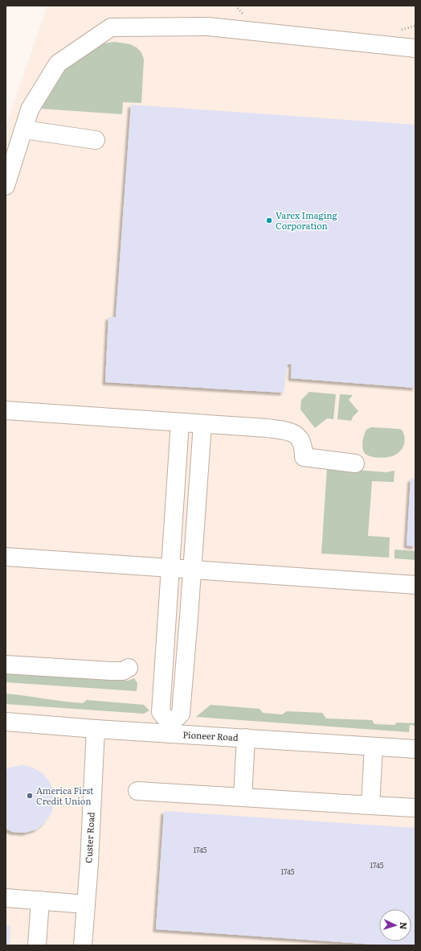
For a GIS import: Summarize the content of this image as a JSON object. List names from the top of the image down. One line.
{"streets":{"main road":["Pioneer Road","Custer Road"]},"crossings":[["Pioneer Road","Custer Road"]],"places":["Varex Imaging Corporation","America First Credit Union"],"house_numbers":["1745","1745","1745"],"north":"right"}
